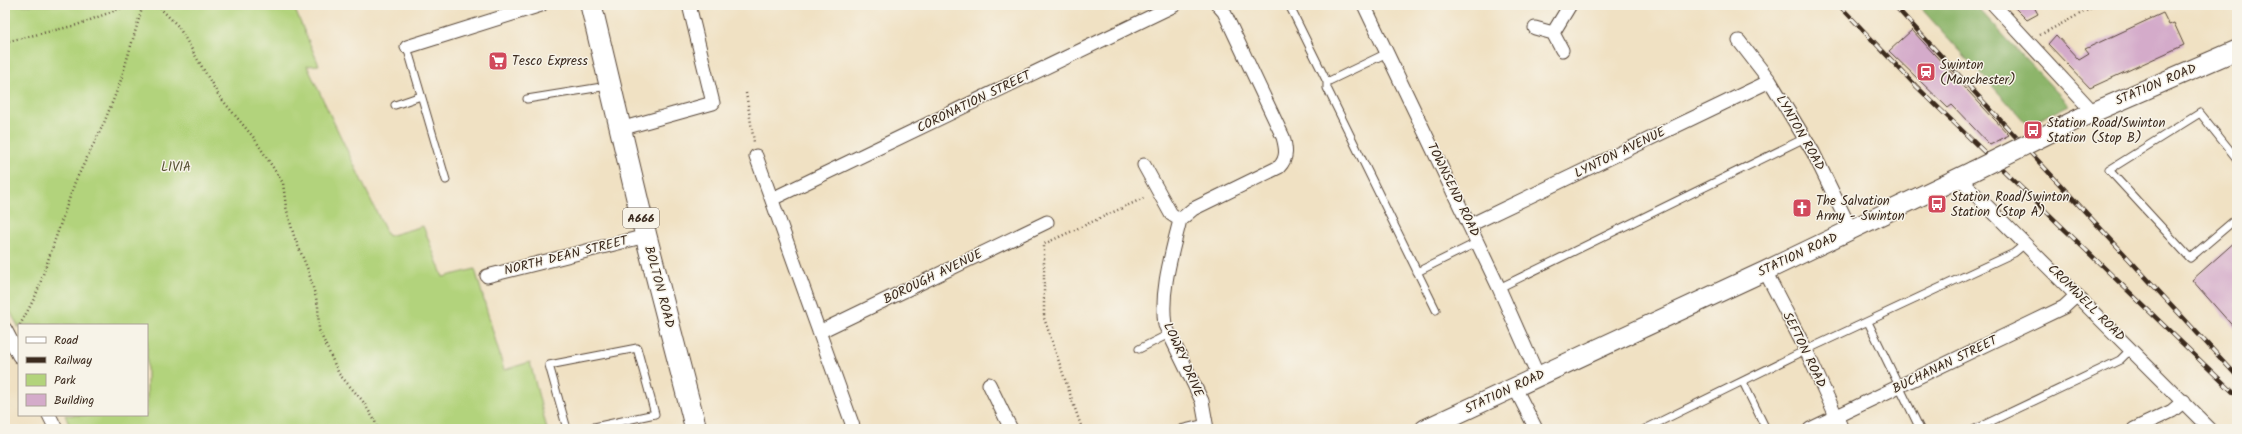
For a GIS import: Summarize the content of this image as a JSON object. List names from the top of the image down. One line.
{"streets":{"main road":["STATION ROAD","A666","BOLTON ROAD"],"street":["CORONATION STREET","LYNTON ROAD","LYNTON AVENUE","TOWNSEND ROAD","NORTH DEAN STREET","BOROUGH AVENUE","CROMWELL ROAD","SEFTON ROAD","LOWRY DRIVE","BUCHANAN STREET"]},"crossings":[["STATION ROAD","LYNTON ROAD"],["STATION ROAD","TOWNSEND ROAD"],["STATION ROAD","CROMWELL ROAD"],["STATION ROAD","SEFTON ROAD"],["LYNTON ROAD","LYNTON AVENUE"],["LYNTON AVENUE","TOWNSEND ROAD"],["NORTH DEAN STREET","BOLTON ROAD"],["CROMWELL ROAD","BUCHANAN STREET"],["SEFTON ROAD","BUCHANAN STREET"]],"parks":["LIVIA"],"places":{"supermarket":["Tesco Express"],"station":["Swinton (Manchester)"],"bus stop":["Station Road/Swinton Station (Stop B)","Station Road/Swinton Station (Stop A)"],"church":["The Salvation Army - Swinton"]},"legend":["Road","Railway","Park","Building"]}
